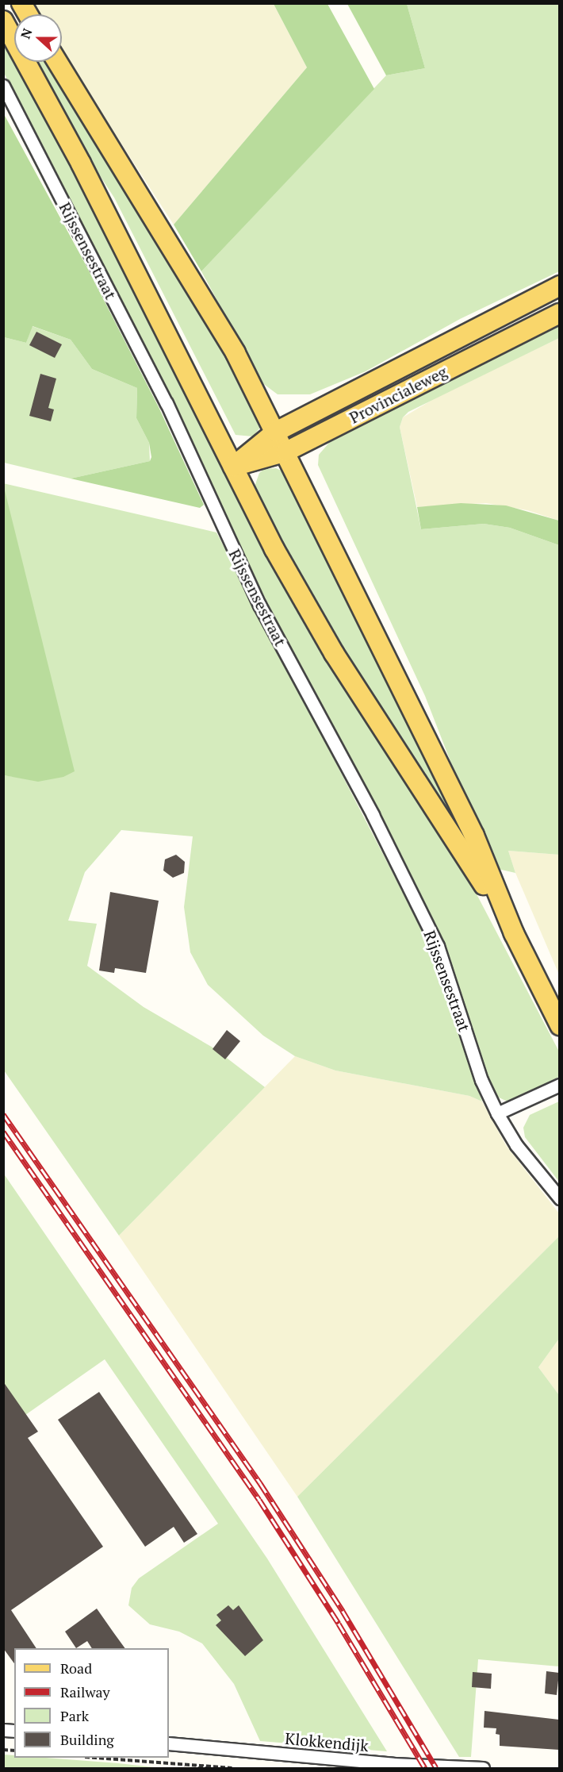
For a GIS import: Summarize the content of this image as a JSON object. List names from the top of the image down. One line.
{"streets":{"main road":["Rijssensestraat","Provincialeweg"],"street":["Klokkendijk"]},"crossings":[["Rijssensestraat","Provincialeweg"]],"legend":["Road","Railway","Park","Building"],"north":"left"}
